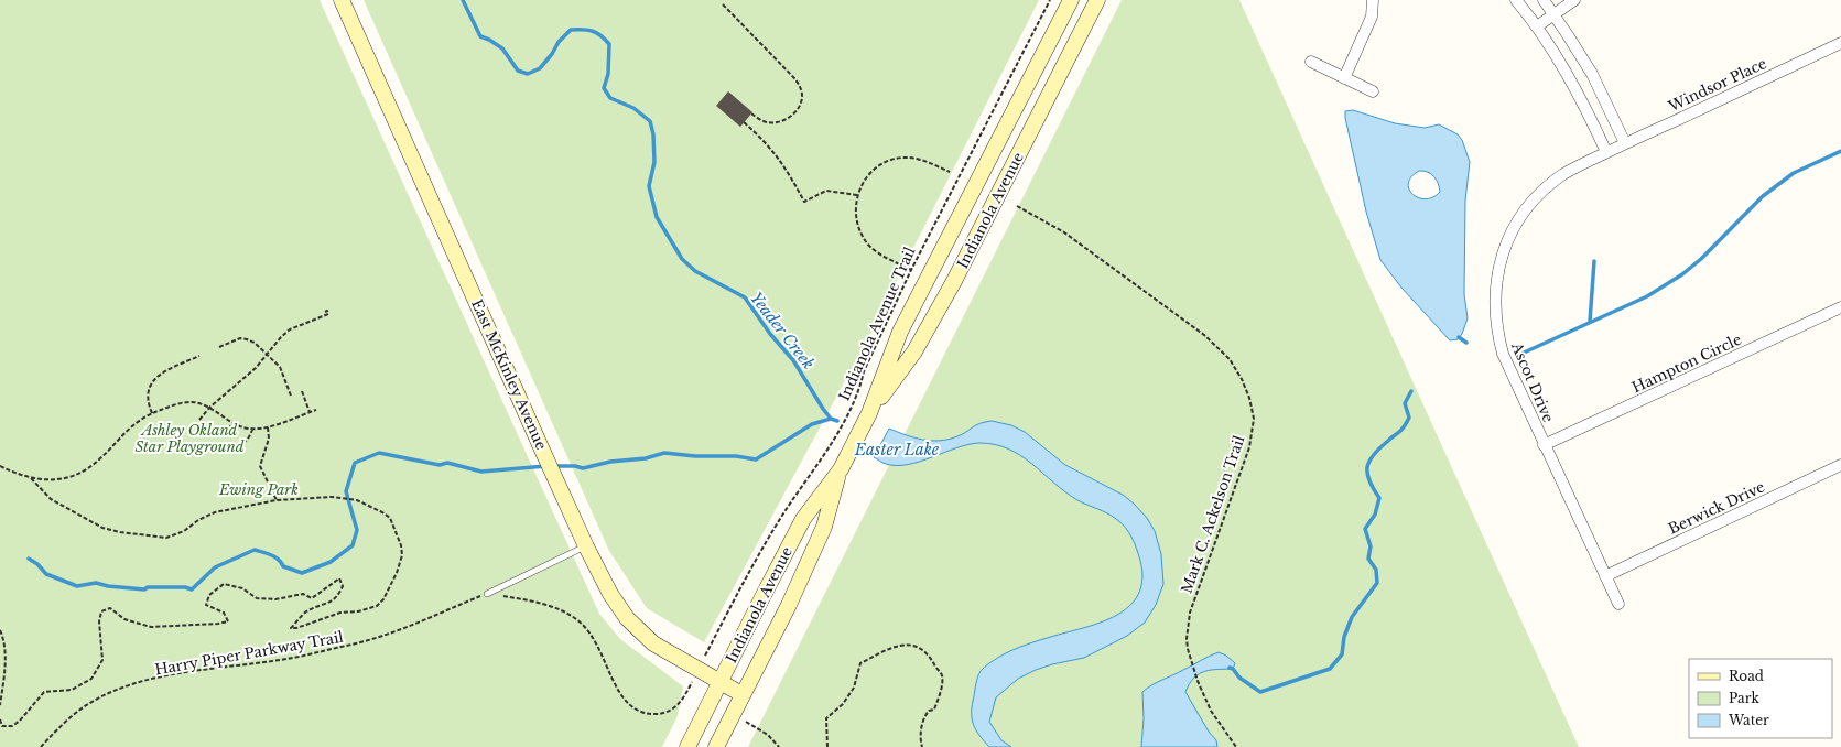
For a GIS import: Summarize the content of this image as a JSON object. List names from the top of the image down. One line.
{"streets":{"main road":["Indianola Avenue","East McKinley Avenue"],"street":["Windsor Place","Hampton Circle","Ascot Drive","Berwick Drive"],"path":["Indianola Avenue Trail","Mark C. Ackelson Trail","Harry Piper Parkway Trail"]},"crossings":[["Windsor Place","Ascot Drive"],["Indianola Avenue","East McKinley Avenue"],["Hampton Circle","Ascot Drive"],["Ascot Drive","Berwick Drive"]],"water":["Yeader Creek","Easter Lake"],"parks":["Ashley Okland Star Playground","Ewing Park"],"legend":["Road","Park","Water"]}
